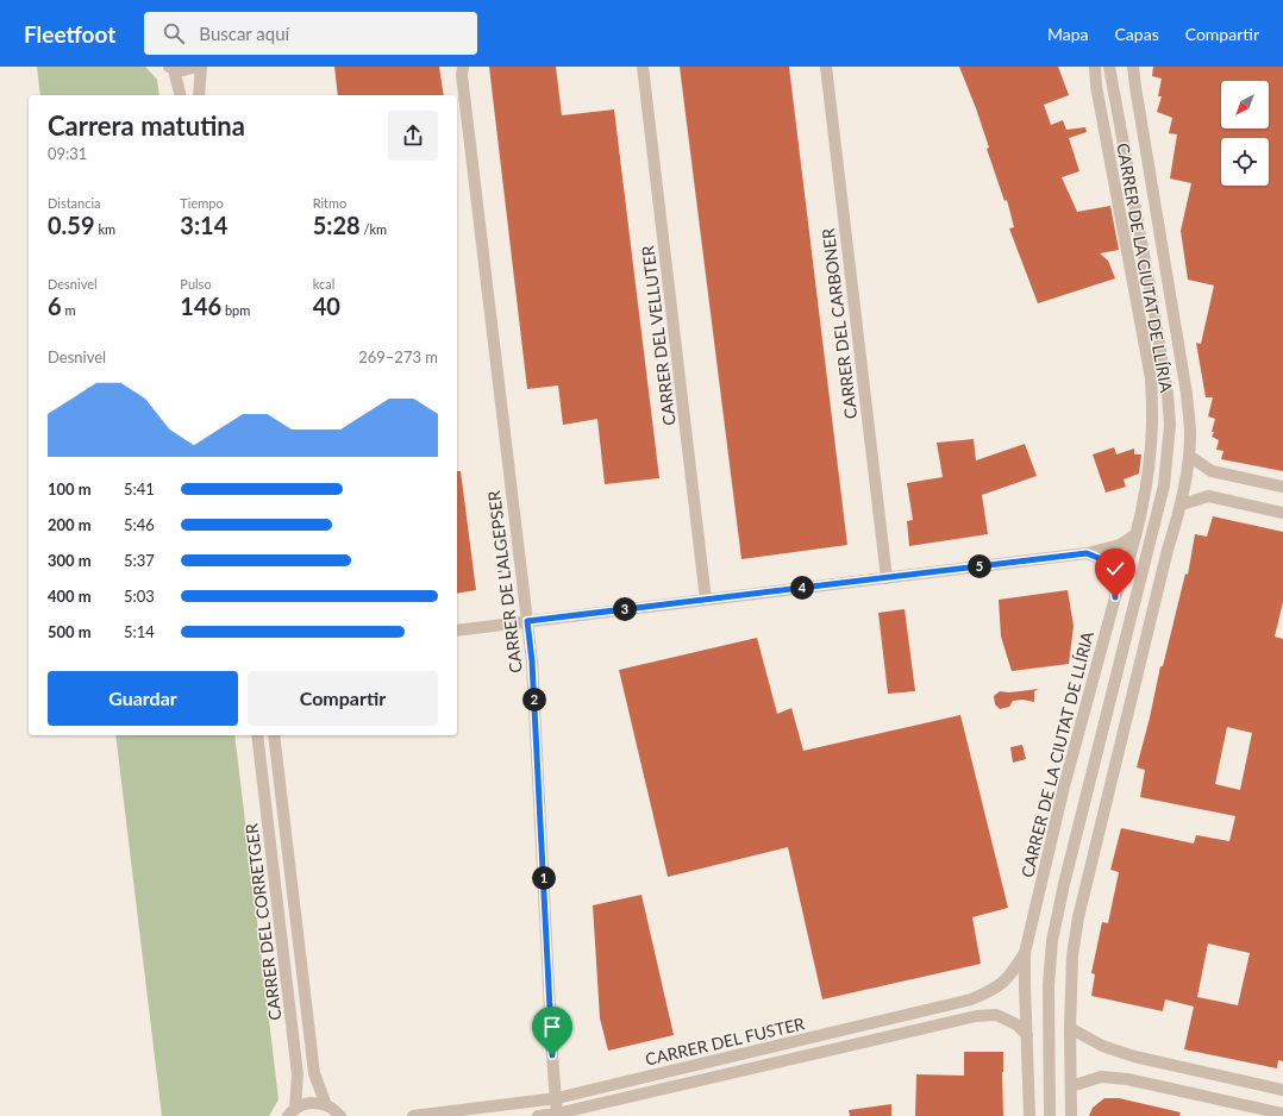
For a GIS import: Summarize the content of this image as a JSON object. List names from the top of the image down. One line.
{"streets":{"street":["CARRER DE LA CIUTAT DE LLÍRIA","CARRER DEL CARBONER","CARRER DEL VELLUTER","CARRER DE L'ALGEPSER","CARRER DEL CORRETGER","CARRER DEL FUSTER"]},"crossings":[["CARRER DE LA CIUTAT DE LLÍRIA","CARRER DEL FUSTER"],["CARRER DE L'ALGEPSER","CARRER DEL FUSTER"]],"north":"bottom left","page":{"header":"Fleetfoot","search":"Buscar aquí","nav":["Mapa","Capas","Compartir"],"heading":["Carrera matutina","09:31"],"stats":[["Distancia","0.59 km"],["Tiempo","3:14"],["Ritmo","5:28 /km"],["Desnivel","6 m"],["Pulso","146 bpm"],["kcal","40"]],"chart":["Desnivel","269–273 m"],"list":[{"name":"100 m","note":"5:41"},{"name":"200 m","note":"5:46"},{"name":"300 m","note":"5:37"},{"name":"400 m","note":"5:03"},{"name":"500 m","note":"5:14"}],"pins":["5","4","3","2","1"],"buttons":["Guardar","Compartir"]}}
